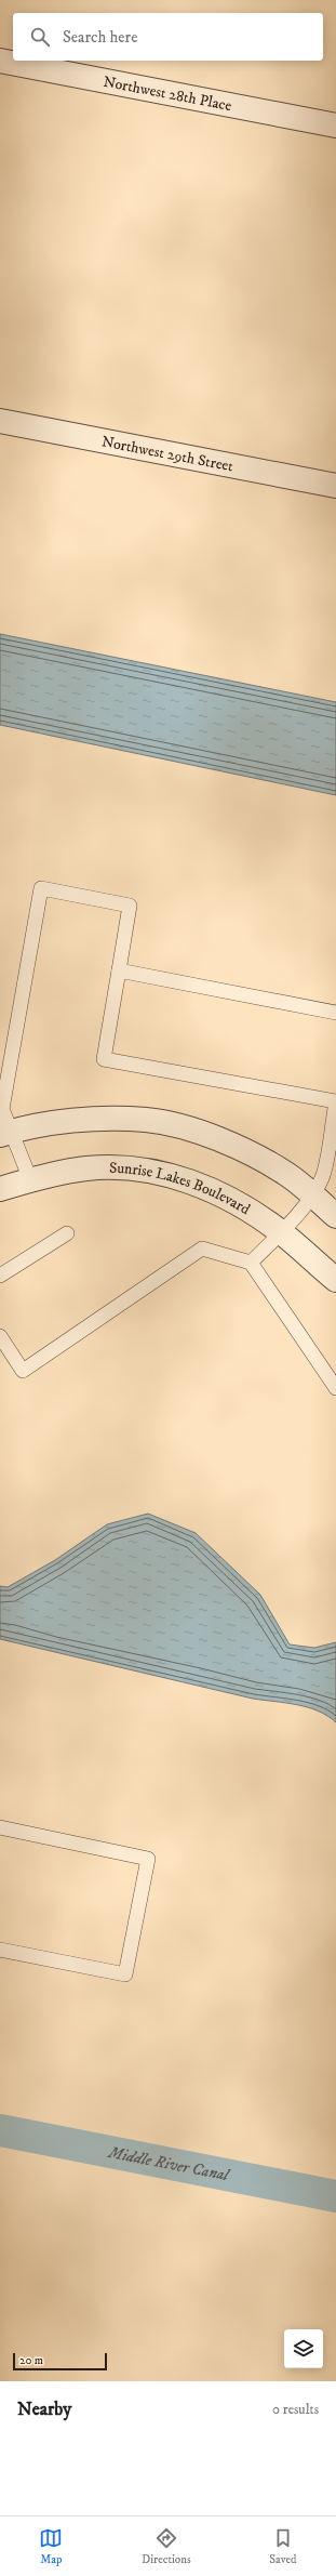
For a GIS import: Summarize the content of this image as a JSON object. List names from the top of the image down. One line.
{"streets":{"street":["Northwest 28th Place","Northwest 29th Street","Sunrise Lakes Boulevard"]},"water":["Middle River Canal"],"scale_bar":"20 m","page":{"search":"Search here","scale":"20 m","heading":["Nearby","0 results"],"nav":["Map","Directions","Saved"]}}
